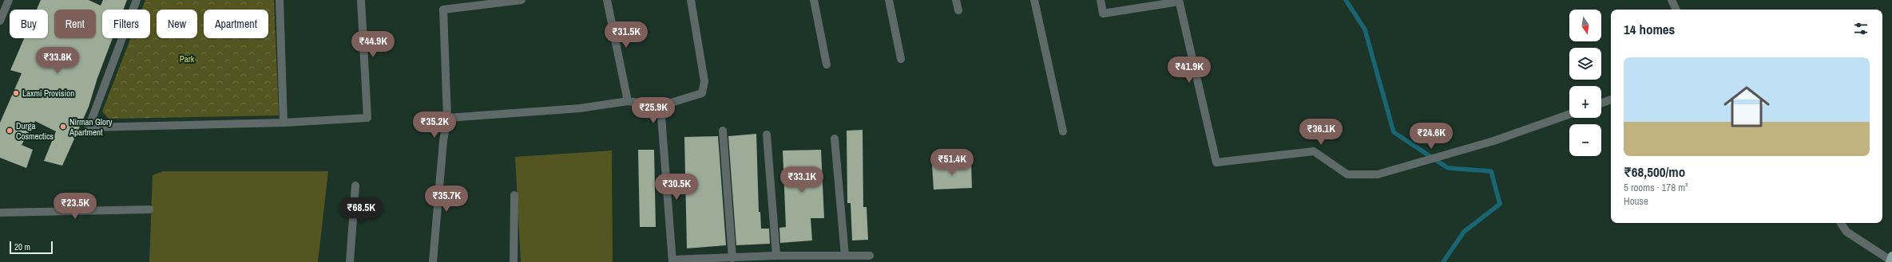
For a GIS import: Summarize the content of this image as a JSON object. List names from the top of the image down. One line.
{"parks":["Park"],"places":["Laxmi Provision","Nirman Glory Apartment","Durga Cosmectics"],"scale_bar":"20 m","north":"bottom","page":{"map_buttons":["+","−"],"chip":["Buy","Rent","Filters","New","Apartment"],"heading":"14 homes","price":["₹31.5K","₹44.9K","₹33.8K","₹41.9K","₹25.9K","₹35.2K","₹36.1K","₹24.6K","₹51.4K","₹33.1K","₹30.5K","₹35.7K","₹23.5K","₹68.5K"],"list":[{"name":"₹68,500/mo","note":"5 rooms · 178 m² · House"}],"scale":"20 m"}}
